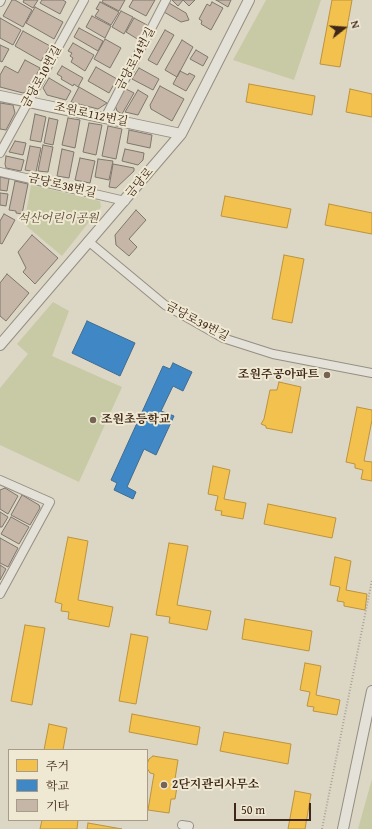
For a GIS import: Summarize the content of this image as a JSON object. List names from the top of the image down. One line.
{"streets":{"street":["금당로14번길","금당로10번길","조원로112번길","금당로","금당로38번길","금당로39번길"]},"crossings":[["금당로14번길","조원로112번길"],["금당로10번길","조원로112번길"],["조원로112번길","금당로"],["금당로","금당로38번길"],["금당로","금당로39번길"]],"parks":["석산어린이공원"],"places":["조원주공아파트","조원초등학교","2단지관리사무소"],"legend":["주거","학교","기타"],"scale_bar":"50 m","north":"right"}
